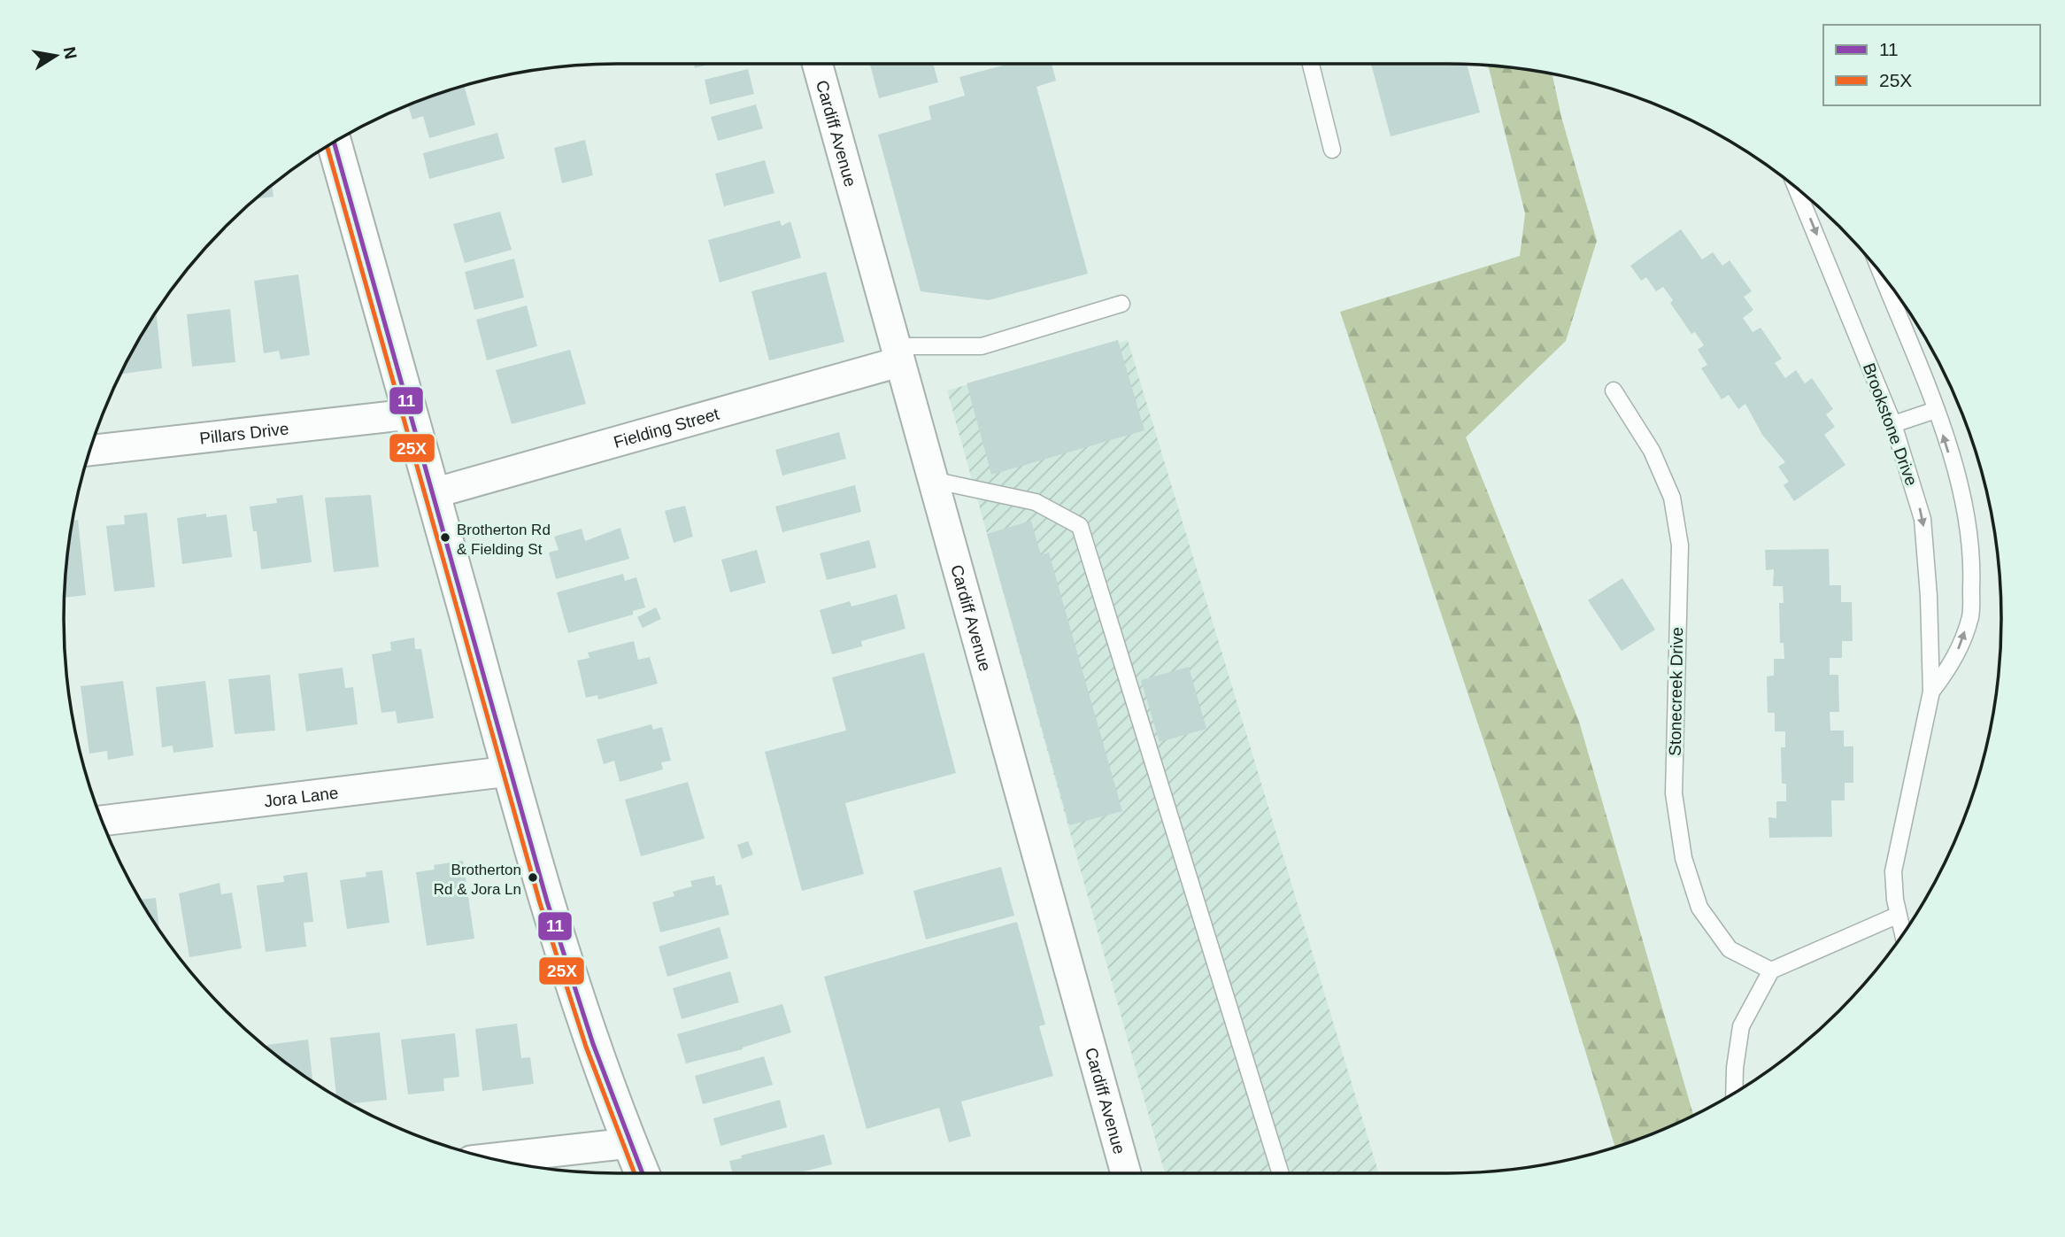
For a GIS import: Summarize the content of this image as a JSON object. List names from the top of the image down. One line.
{"streets":{"street":["Cardiff Avenue","Fielding Street","Pillars Drive","Jora Lane"],"lane":["Brookstone Drive","Stonecreek Drive"]},"crossings":[["Cardiff Avenue","Fielding Street"]],"places":["Brotherton Rd & Fielding St","Brotherton Rd & Jora Ln"],"lines":["transit line 11","transit line 25X"],"legend":["11","25X"],"north":"right"}
